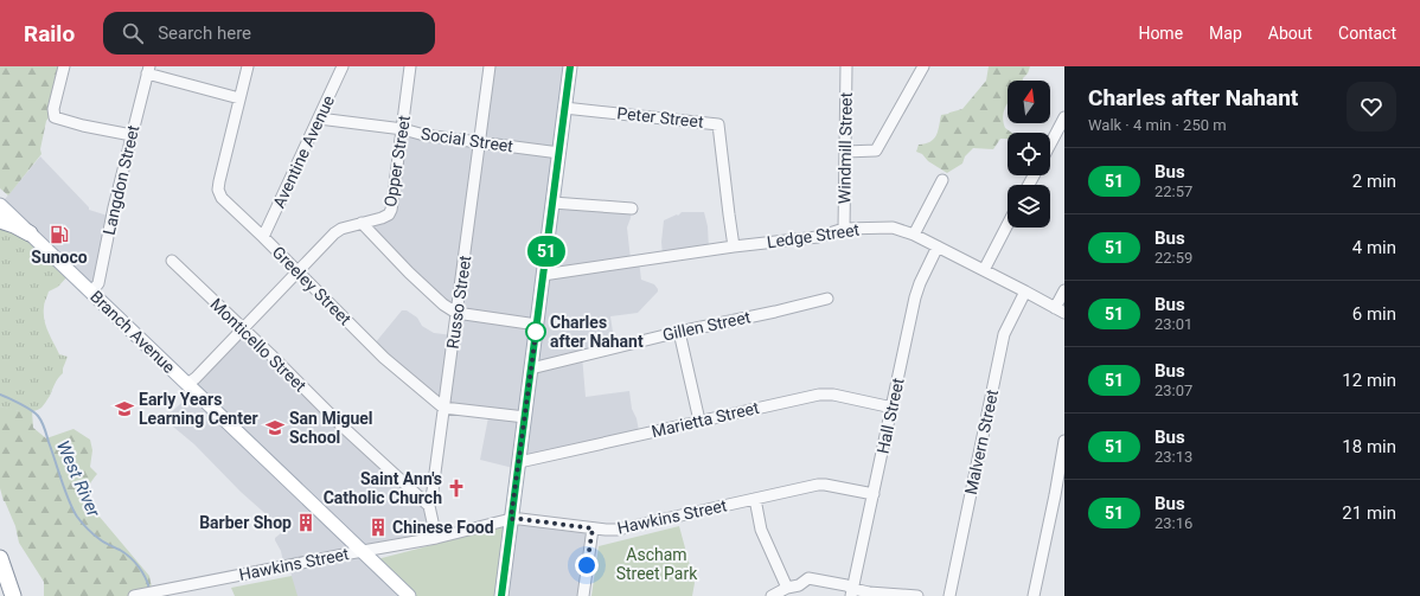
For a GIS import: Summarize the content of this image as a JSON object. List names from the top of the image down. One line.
{"streets":{"main road":["Branch Avenue"],"street":["Peter Street","Social Street","Windmill Street","Aventine Avenue","Opper Street","Langdon Street","Ledge Street","Greeley Street","Russo Street","Gillen Street","Monticello Street","Hall Street","Marietta Street","Malvern Street","Hawkins Street"]},"crossings":[["Peter Street","Ledge Street"],["Social Street","Aventine Avenue"],["Social Street","Opper Street"],["Social Street","Russo Street"],["Windmill Street","Ledge Street"],["Aventine Avenue","Greeley Street"],["Opper Street","Greeley Street"],["Opper Street","Branch Avenue"],["Opper Street","Monticello Street"],["Langdon Street","Branch Avenue"],["Ledge Street","Hall Street"],["Ledge Street","Malvern Street"],["Greeley Street","Russo Street"],["Russo Street","Monticello Street"],["Russo Street","Hawkins Street"],["Branch Avenue","Hawkins Street"],["Hall Street","Marietta Street"],["Hall Street","Hawkins Street"]],"water":["West River"],"parks":["Ascham Street Park"],"places":{"fuel station":["Sunoco"],"other":["Charles after Nahant"],"school or university":["Early Years Learning Center","San Miguel School"],"church":["Saint Ann's Catholic Church"],"building":["Barber Shop","Chinese Food"]},"lines":["bus line 51"],"north":"top","page":{"header":"Railo","search":"Search here","nav":["Home","Map","About","Contact"],"on_map":"51","heading":["Charles after Nahant","Walk · 4 min · 250 m"],"list":[{"mark":"51","name":"Bus","note":"22:57","value":"2 min"},{"mark":"51","name":"Bus","note":"22:59","value":"4 min"},{"mark":"51","name":"Bus","note":"23:01","value":"6 min"},{"mark":"51","name":"Bus","note":"23:07","value":"12 min"},{"mark":"51","name":"Bus","note":"23:13","value":"18 min"},{"mark":"51","name":"Bus","note":"23:16","value":"21 min"}]}}
